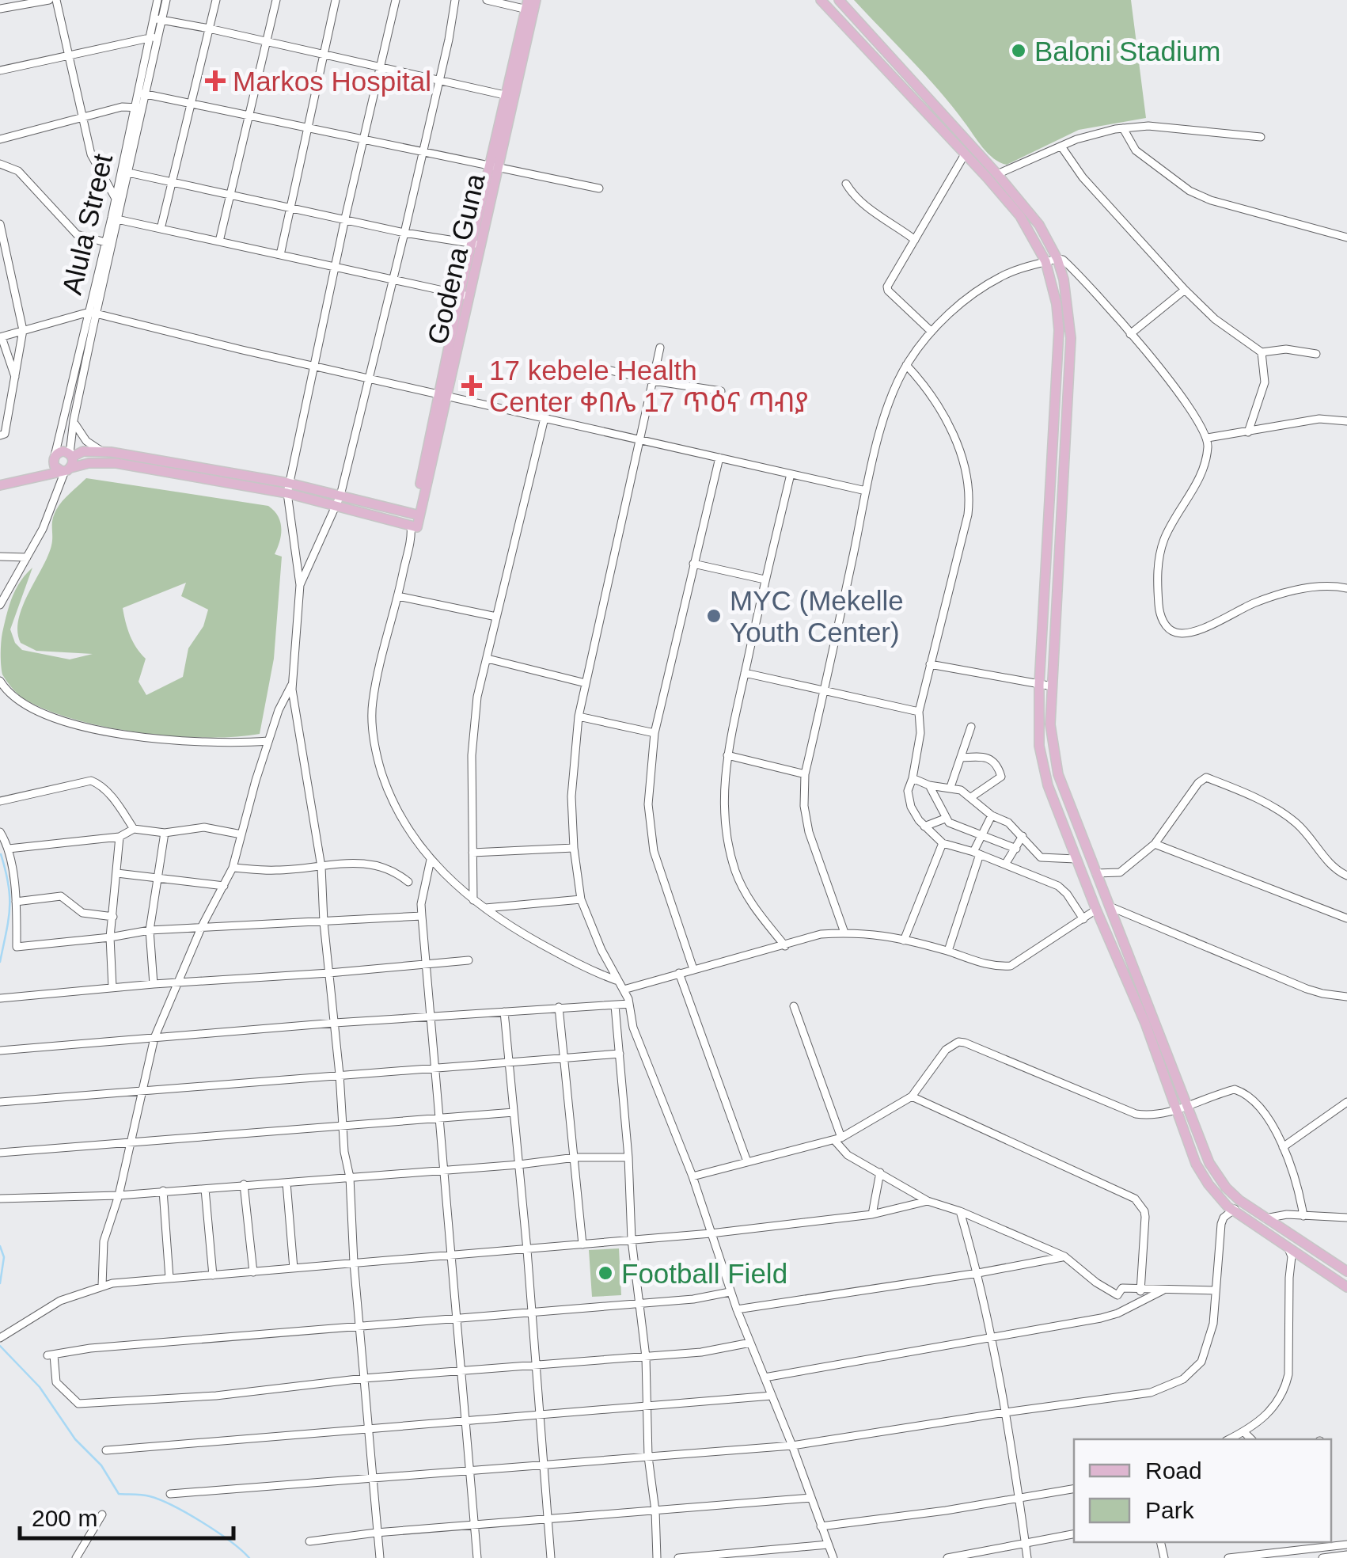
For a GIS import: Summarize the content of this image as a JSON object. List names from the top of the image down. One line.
{"streets":{"main road":["Godena Guna"],"street":["Alula Street"]},"places":{"other":["Baloni Stadium","MYC (Mekelle Youth Center)","Football Field"],"health":["Markos Hospital","17 kebele Health Center ቀበሌ 17 ጥዕና ጣብያ"]},"legend":["Road","Park"],"scale_bar":"200 m"}
